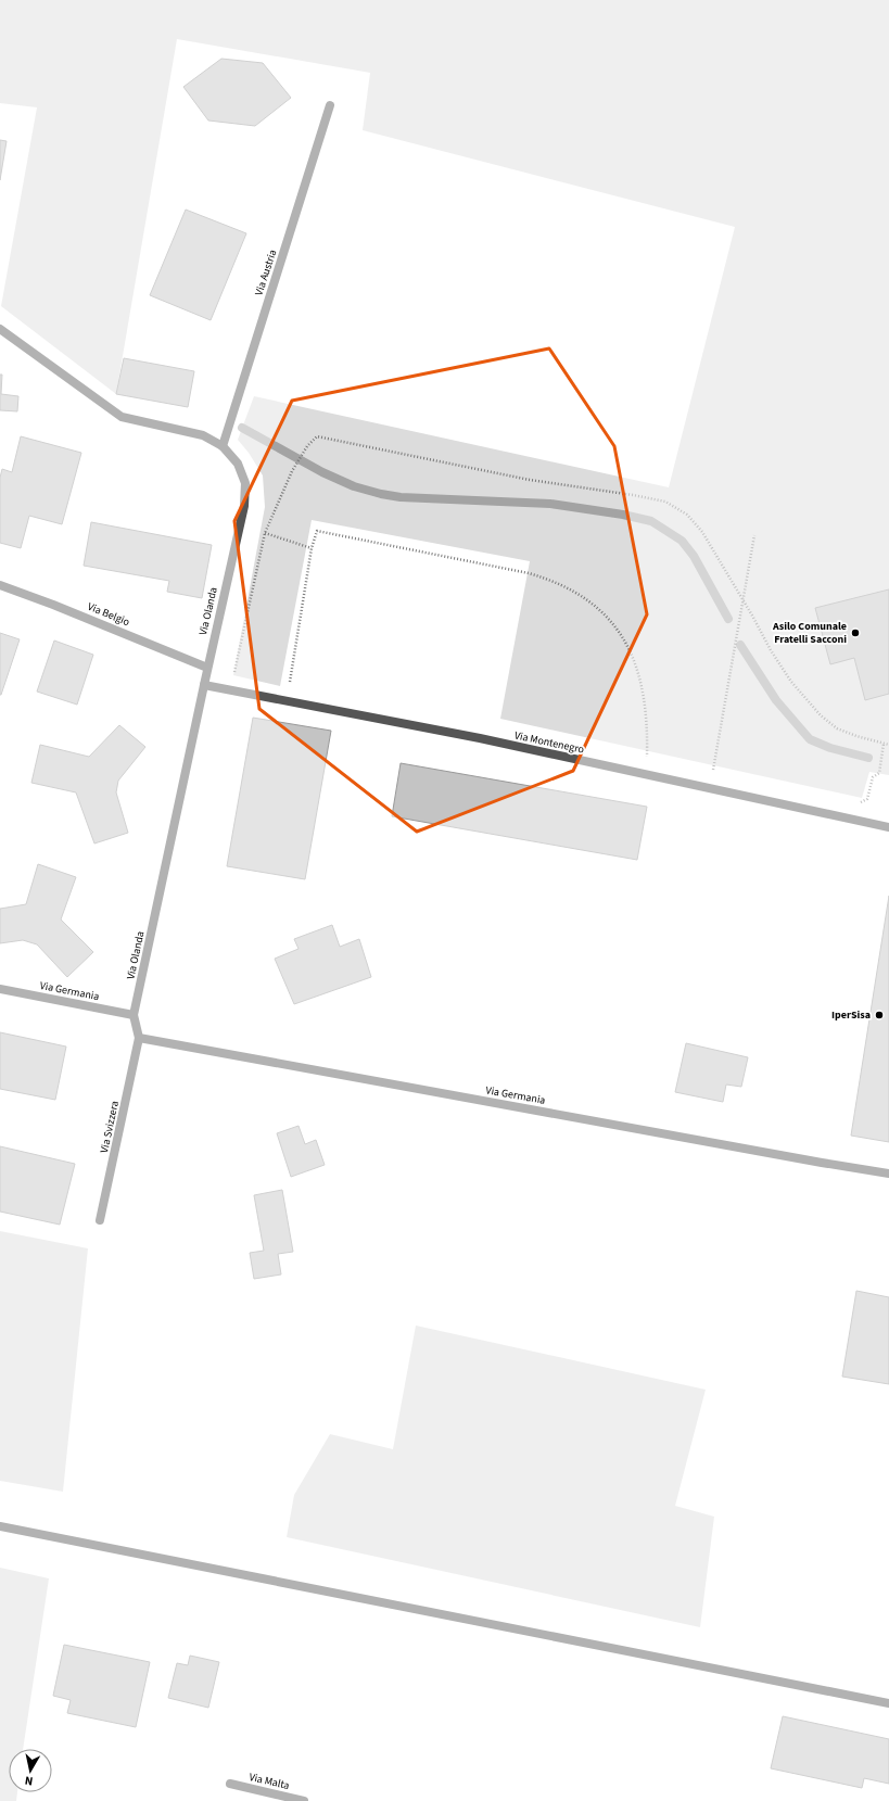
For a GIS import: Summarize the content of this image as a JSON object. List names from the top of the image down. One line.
{"streets":{"street":["Via Austria","Via Olanda","Via Belgio","Via Montenegro","Via Germania","Via Svizzera","Via Malta"]},"crossings":[["Via Austria","Via Olanda"],["Via Olanda","Via Belgio"],["Via Olanda","Via Montenegro"],["Via Olanda","Via Germania"],["Via Olanda","Via Svizzera"],["Via Germania","Via Svizzera"]],"places":["Asilo Comunale Fratelli Sacconi","IperSisa"],"north":"bottom"}
